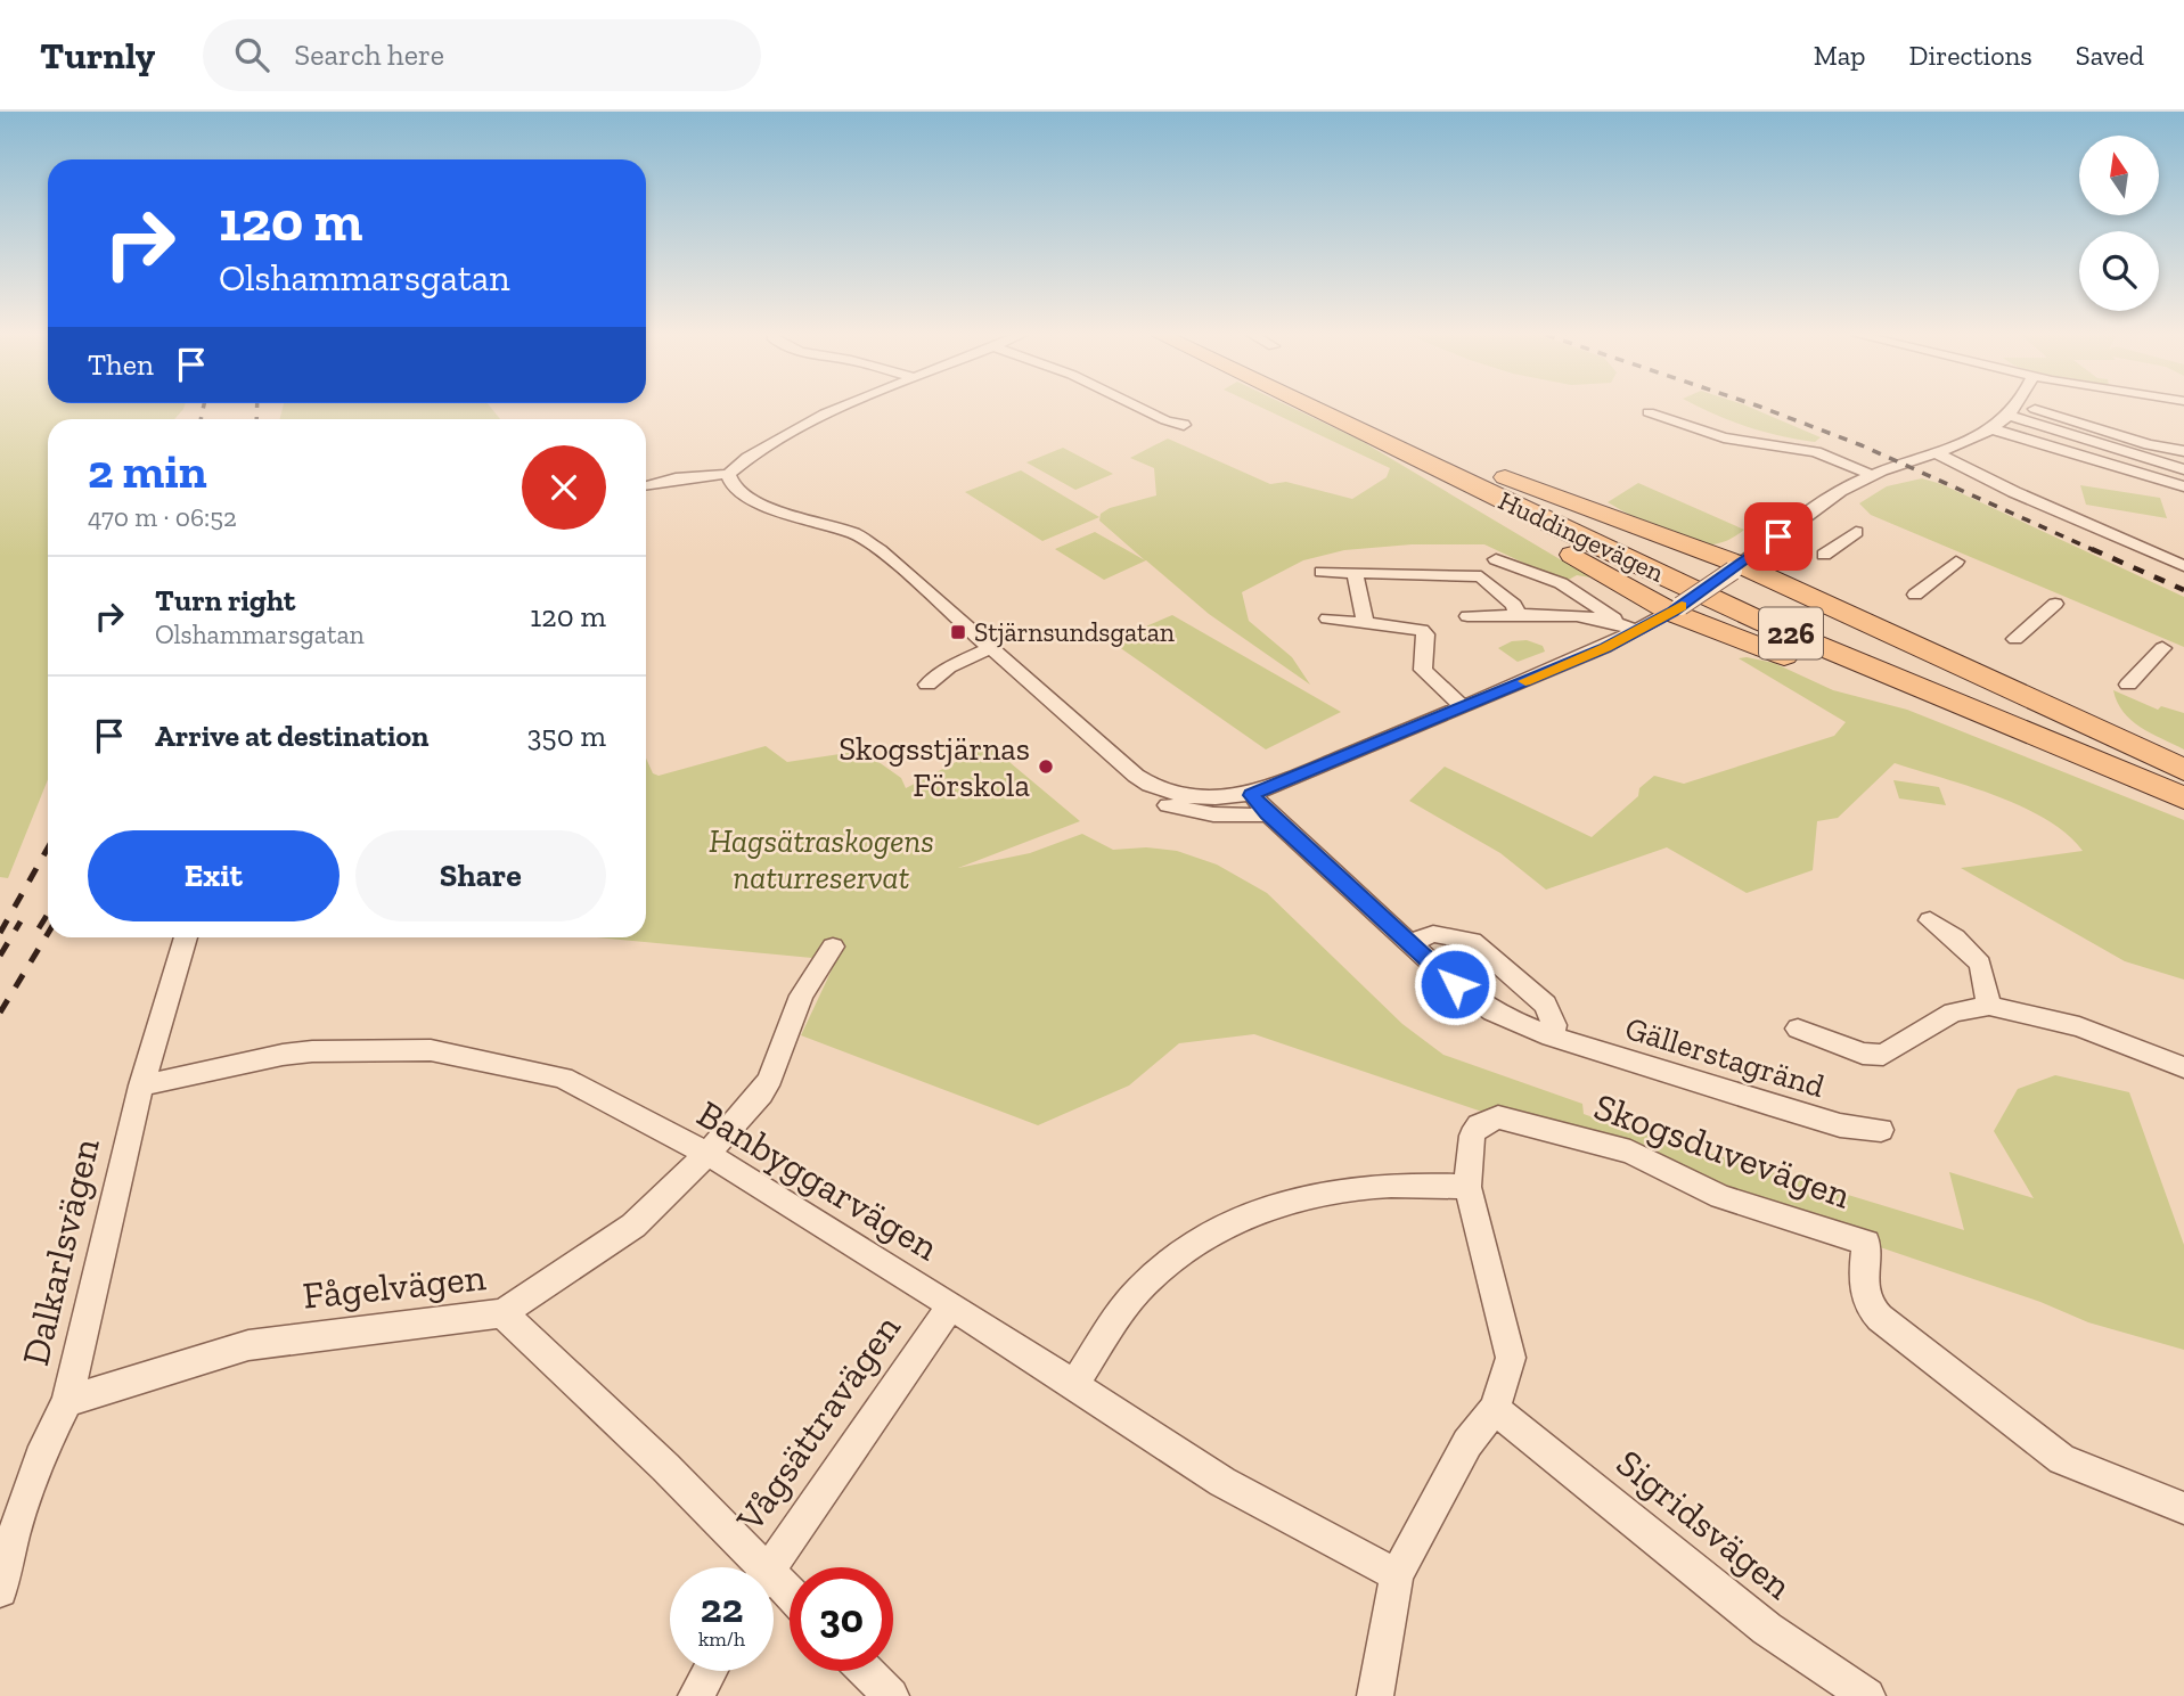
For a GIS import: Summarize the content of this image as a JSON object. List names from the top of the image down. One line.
{"streets":{"main road":["Huddingevägen","226"],"street":["Gällerstagränd","Skogsduvevägen","Banbyggarvägen","Dalkarlsvägen","Fågelvägen","Vågsättravägen","Sigridsvägen"]},"crossings":[["Banbyggarvägen","Dalkarlsvägen"],["Banbyggarvägen","Vågsättravägen"],["Dalkarlsvägen","Fågelvägen"]],"parks":["Hagsätraskogens naturreservat"],"places":{"transit":["Stjärnsundsgatan"],"other":["Skogsstjärnas Förskola"]},"north":"top","page":{"header":"Turnly","search":"Search here","nav":["Map","Directions","Saved"],"turn":["120 m","Olshammarsgatan"],"then":"Then","heading":["2 min","470 m · 06:52"],"list":[{"name":"Turn right","note":"Olshammarsgatan","value":"120 m"},{"name":"Arrive at destination","value":"350 m"}],"buttons":["Exit","Share"],"speed":"22 km/h","limit":"30"}}
